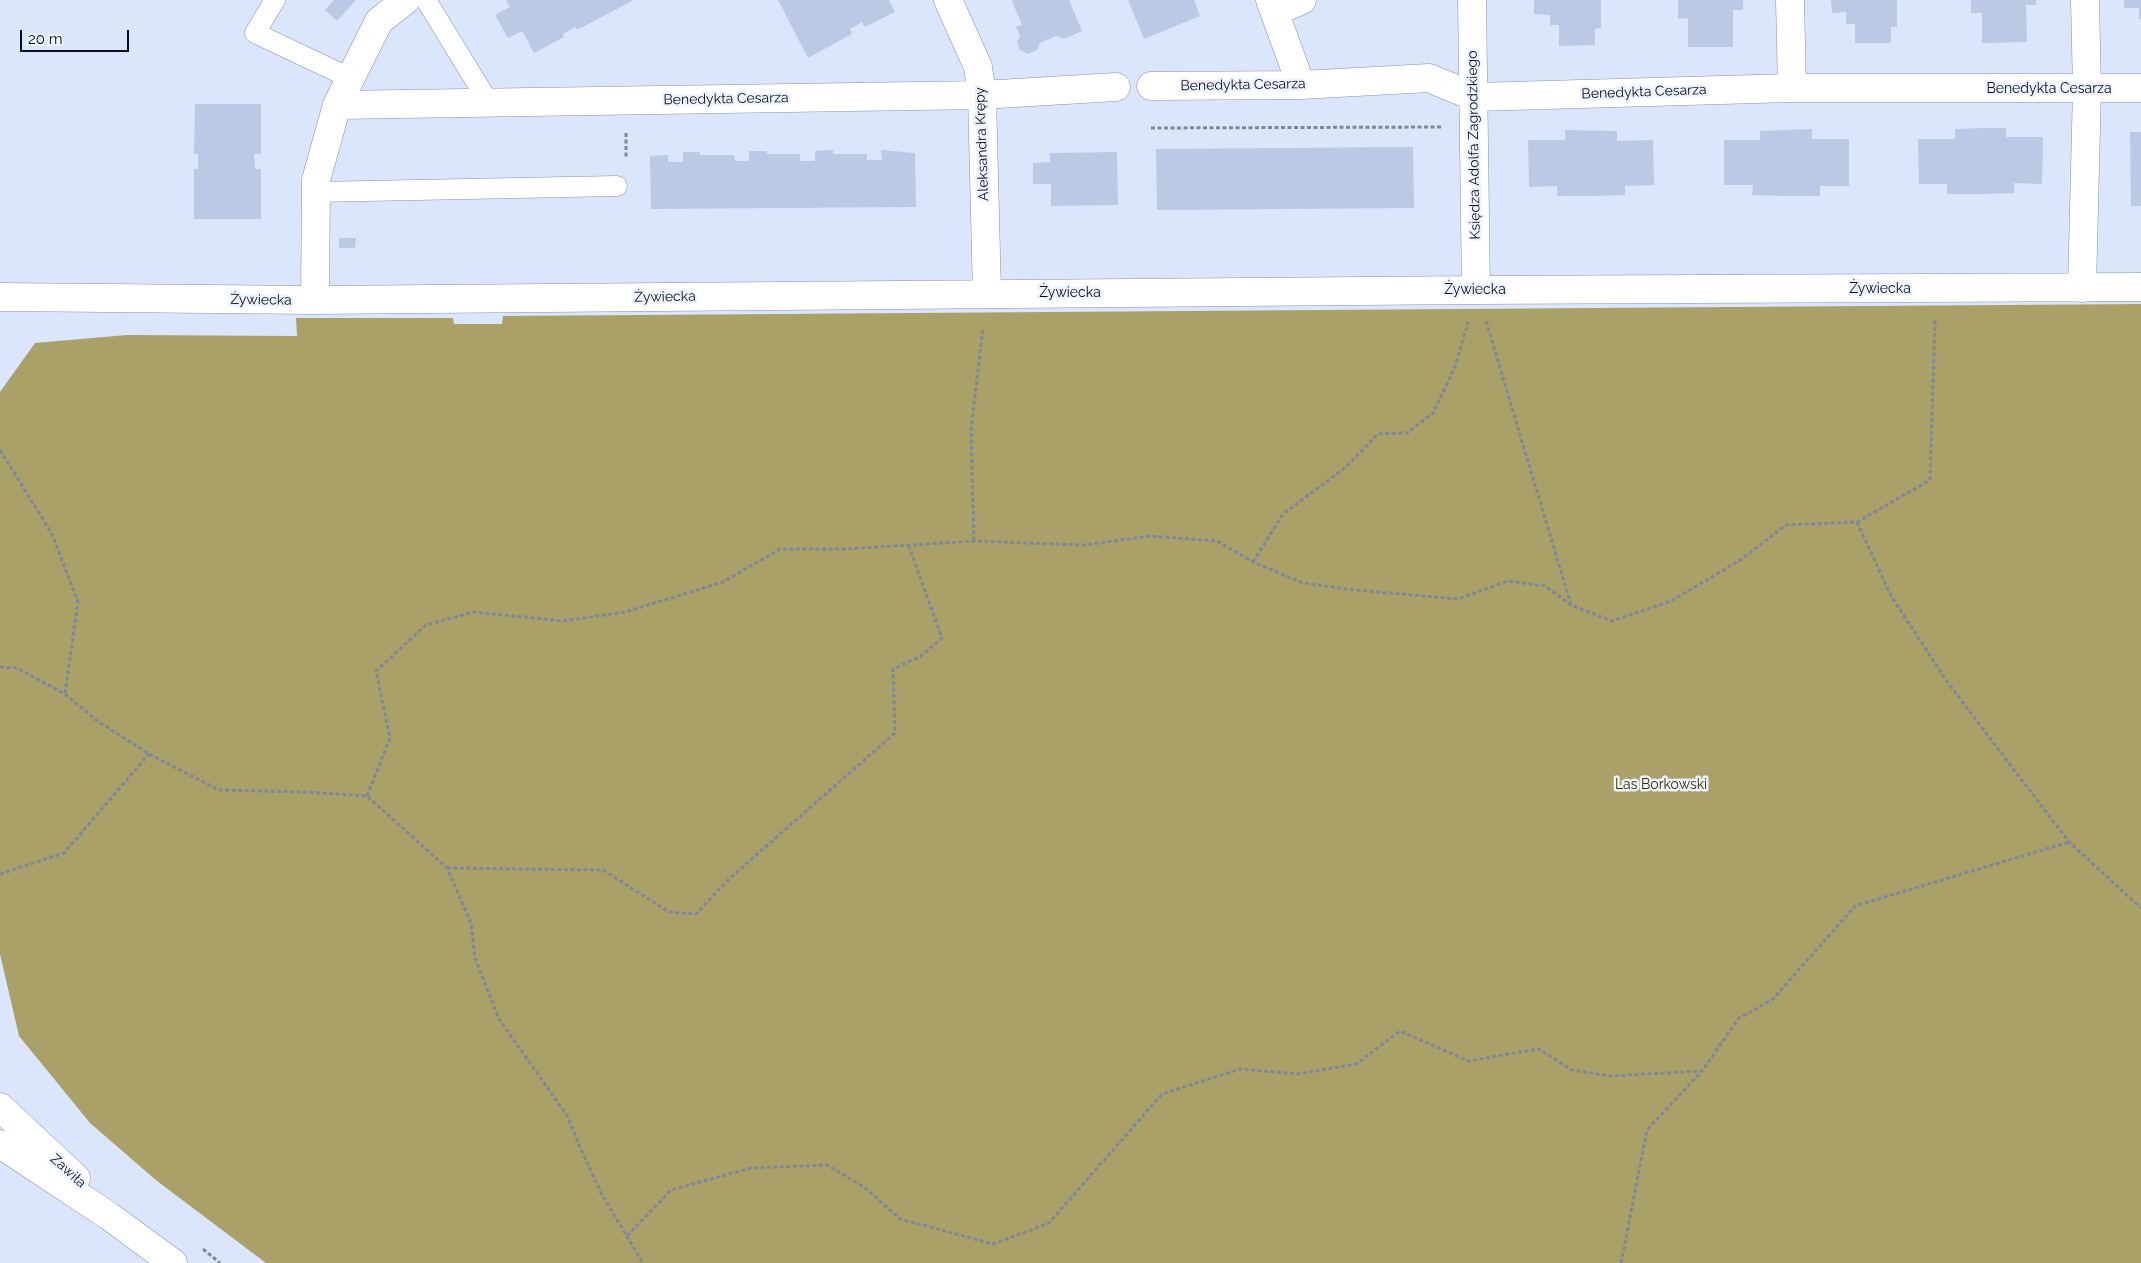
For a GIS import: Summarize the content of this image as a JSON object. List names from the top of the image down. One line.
{"streets":{"street":["Benedykta Cesarza","Aleksandra Krępy","Księdza Adolfa Zagrodzkiego","Żywiecka","Zawiła"]},"crossings":[["Benedykta Cesarza","Aleksandra Krępy"],["Benedykta Cesarza","Księdza Adolfa Zagrodzkiego"],["Aleksandra Krępy","Żywiecka"],["Księdza Adolfa Zagrodzkiego","Żywiecka"]],"parks":["Las Borkowski"],"scale_bar":"20 m"}
